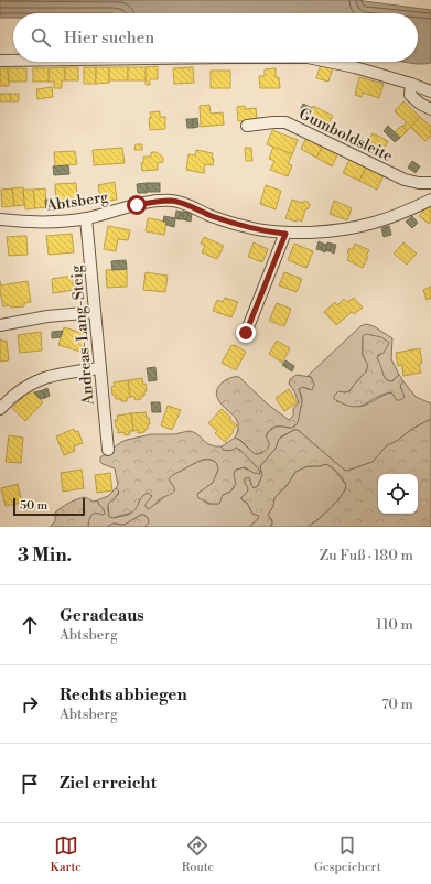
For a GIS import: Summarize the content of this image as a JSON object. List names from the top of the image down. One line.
{"streets":{"street":["Gumboldsleite","Abtsberg","Andreas-Lang-Steig"]},"crossings":[["Abtsberg","Andreas-Lang-Steig"]],"scale_bar":"50 m","page":{"search":"Hier suchen","scale":"50 m","heading":["3 Min.","Zu Fuß · 180 m"],"list":[["Geradeaus","Abtsberg","110 m"],["Rechts abbiegen","Abtsberg","70 m"],"Ziel erreicht"],"nav":["Karte","Route","Gespeichert"]}}
